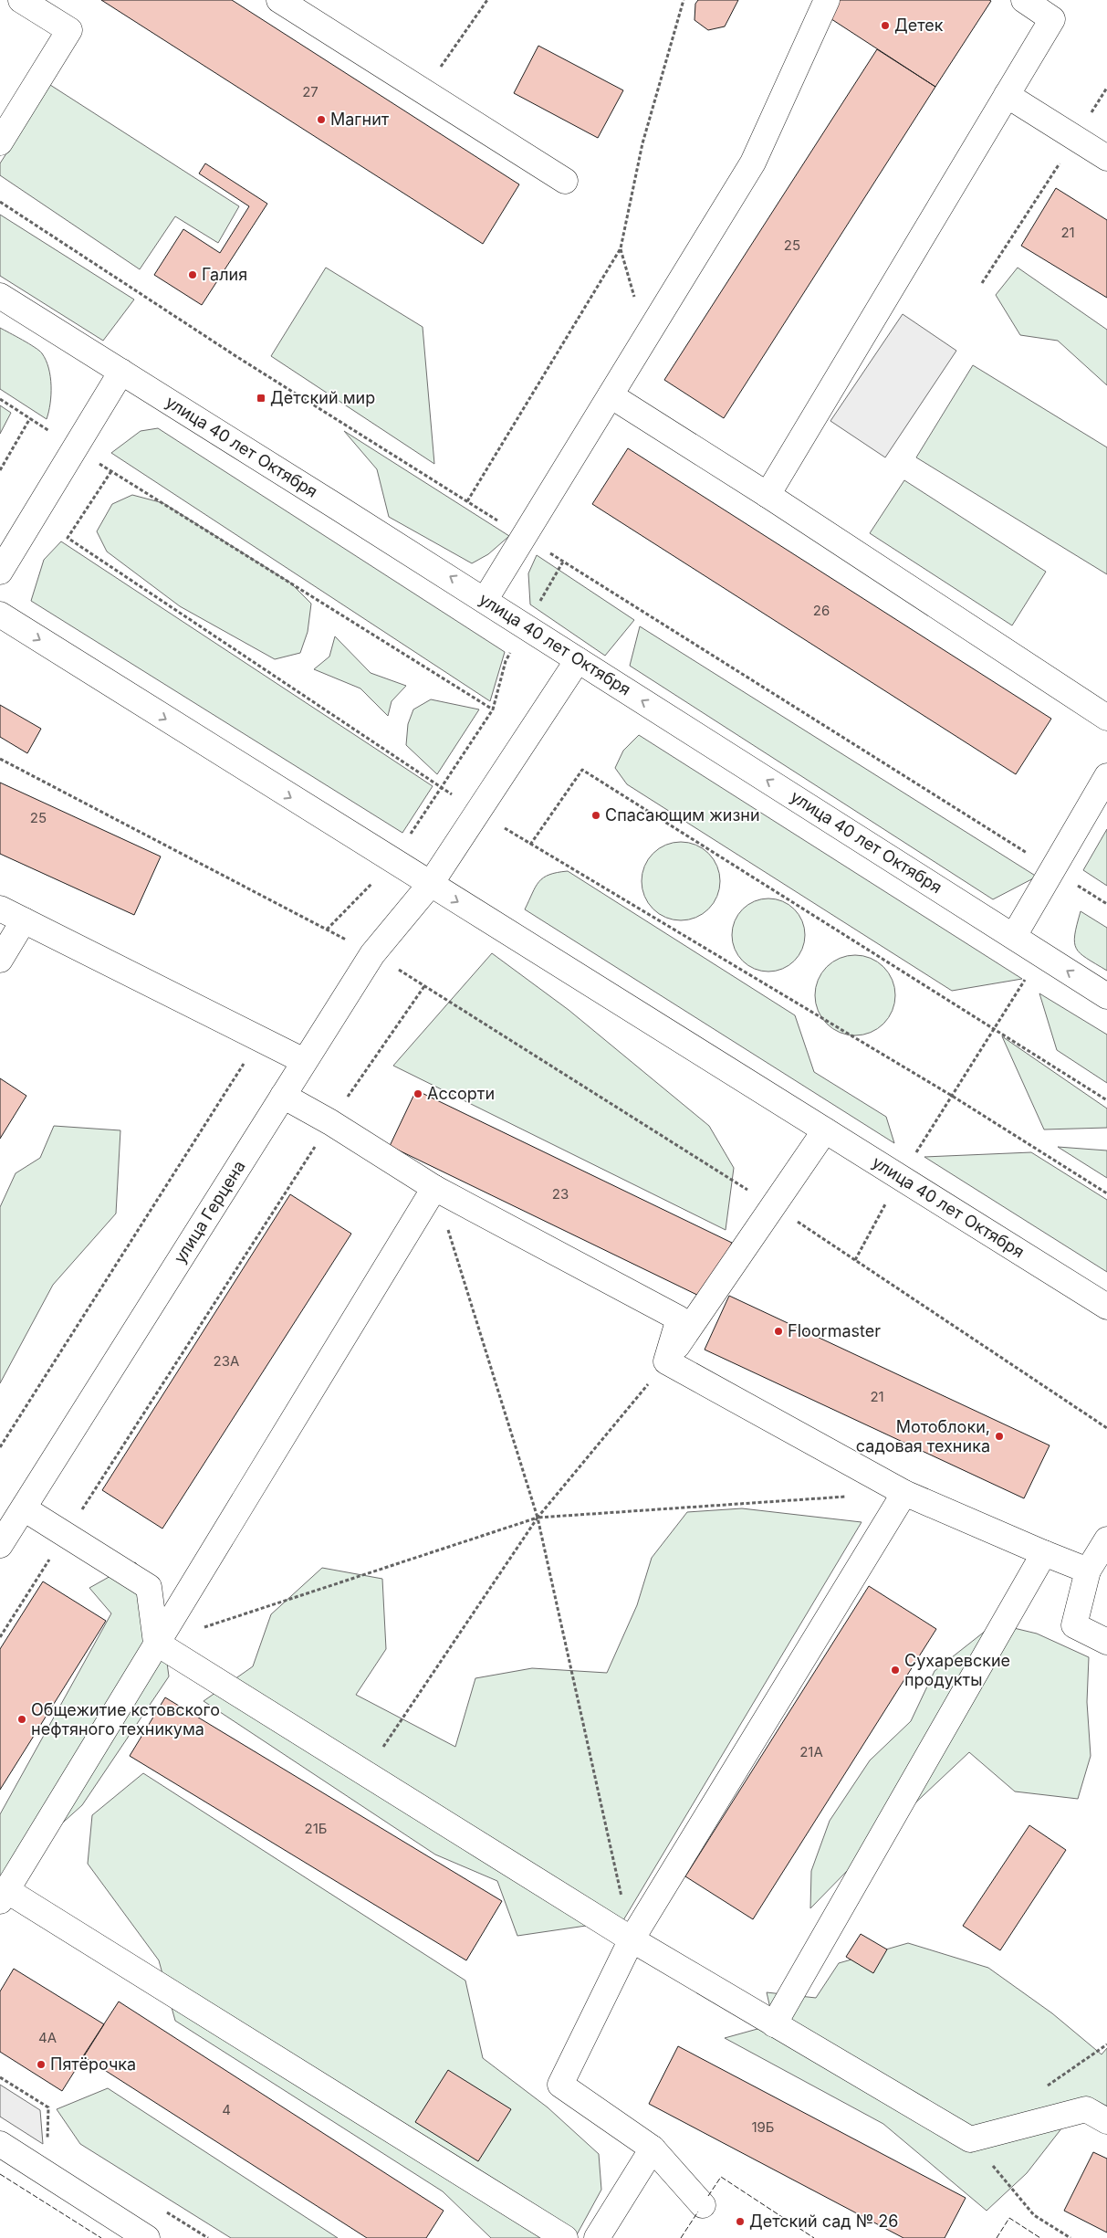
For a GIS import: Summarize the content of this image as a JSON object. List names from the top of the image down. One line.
{"streets":{"street":["улица 40 лет Октября","улица Герцена"]},"crossings":[["улица 40 лет Октября","улица Герцена"]],"places":{"other":["Детек","Магнит","Галия","Спасающим жизни","Ассорти","Floormaster","Мотоблоки, садовая техника","Сухаревские продукты","Общежитие кстовского нефтяного техникума","Пятёрочка","Детский сад № 26"],"transit":["Детский мир"]},"house_numbers":["27","21","25","26","25","23","23А","21","21А","21Б","4А","4","19Б"]}
